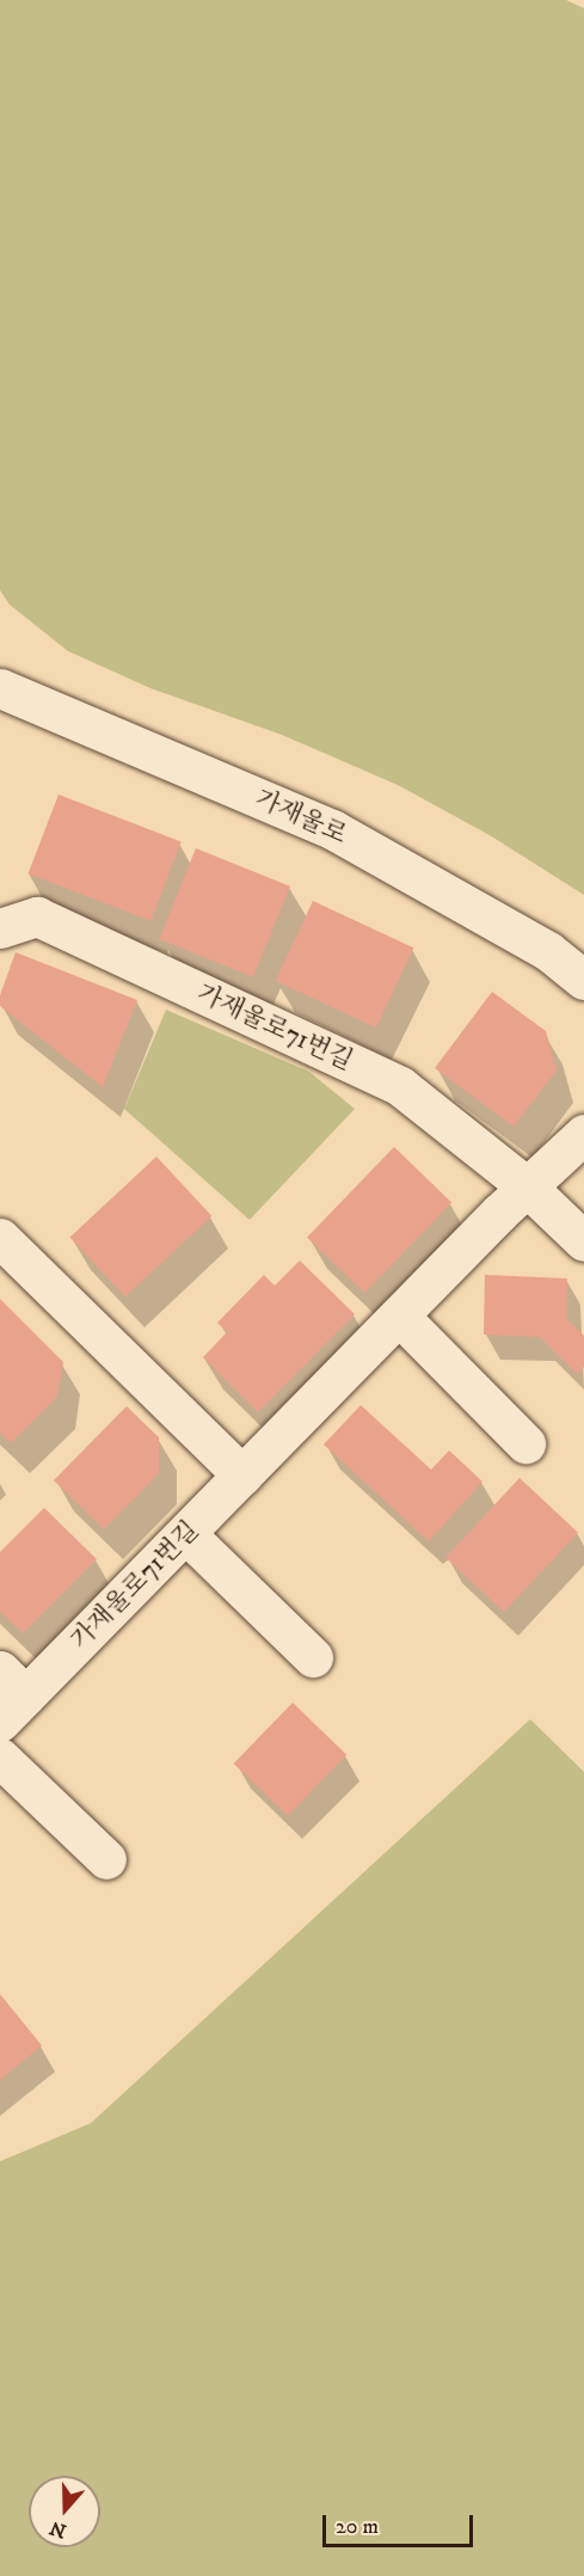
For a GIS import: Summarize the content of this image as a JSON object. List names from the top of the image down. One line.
{"streets":{"street":["가재울로","가재울로71번길"]},"scale_bar":"20 m","north":"bottom"}
